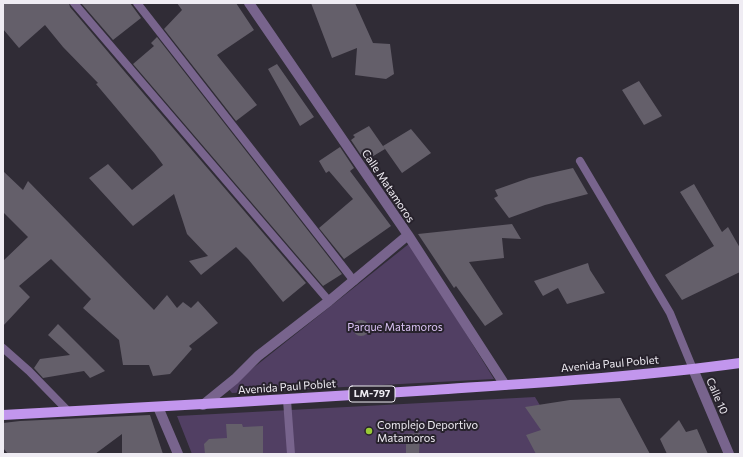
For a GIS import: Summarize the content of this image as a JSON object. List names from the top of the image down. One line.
{"streets":{"main road":["Avenida Paul Poblet","LM-797"],"street":["Calle Matamoros","Calle 10"]},"crossings":[["Calle Matamoros","Avenida Paul Poblet"],["Avenida Paul Poblet","Calle 10"]],"parks":["Parque Matamoros"],"places":["Complejo Deportivo Matamoros"]}
